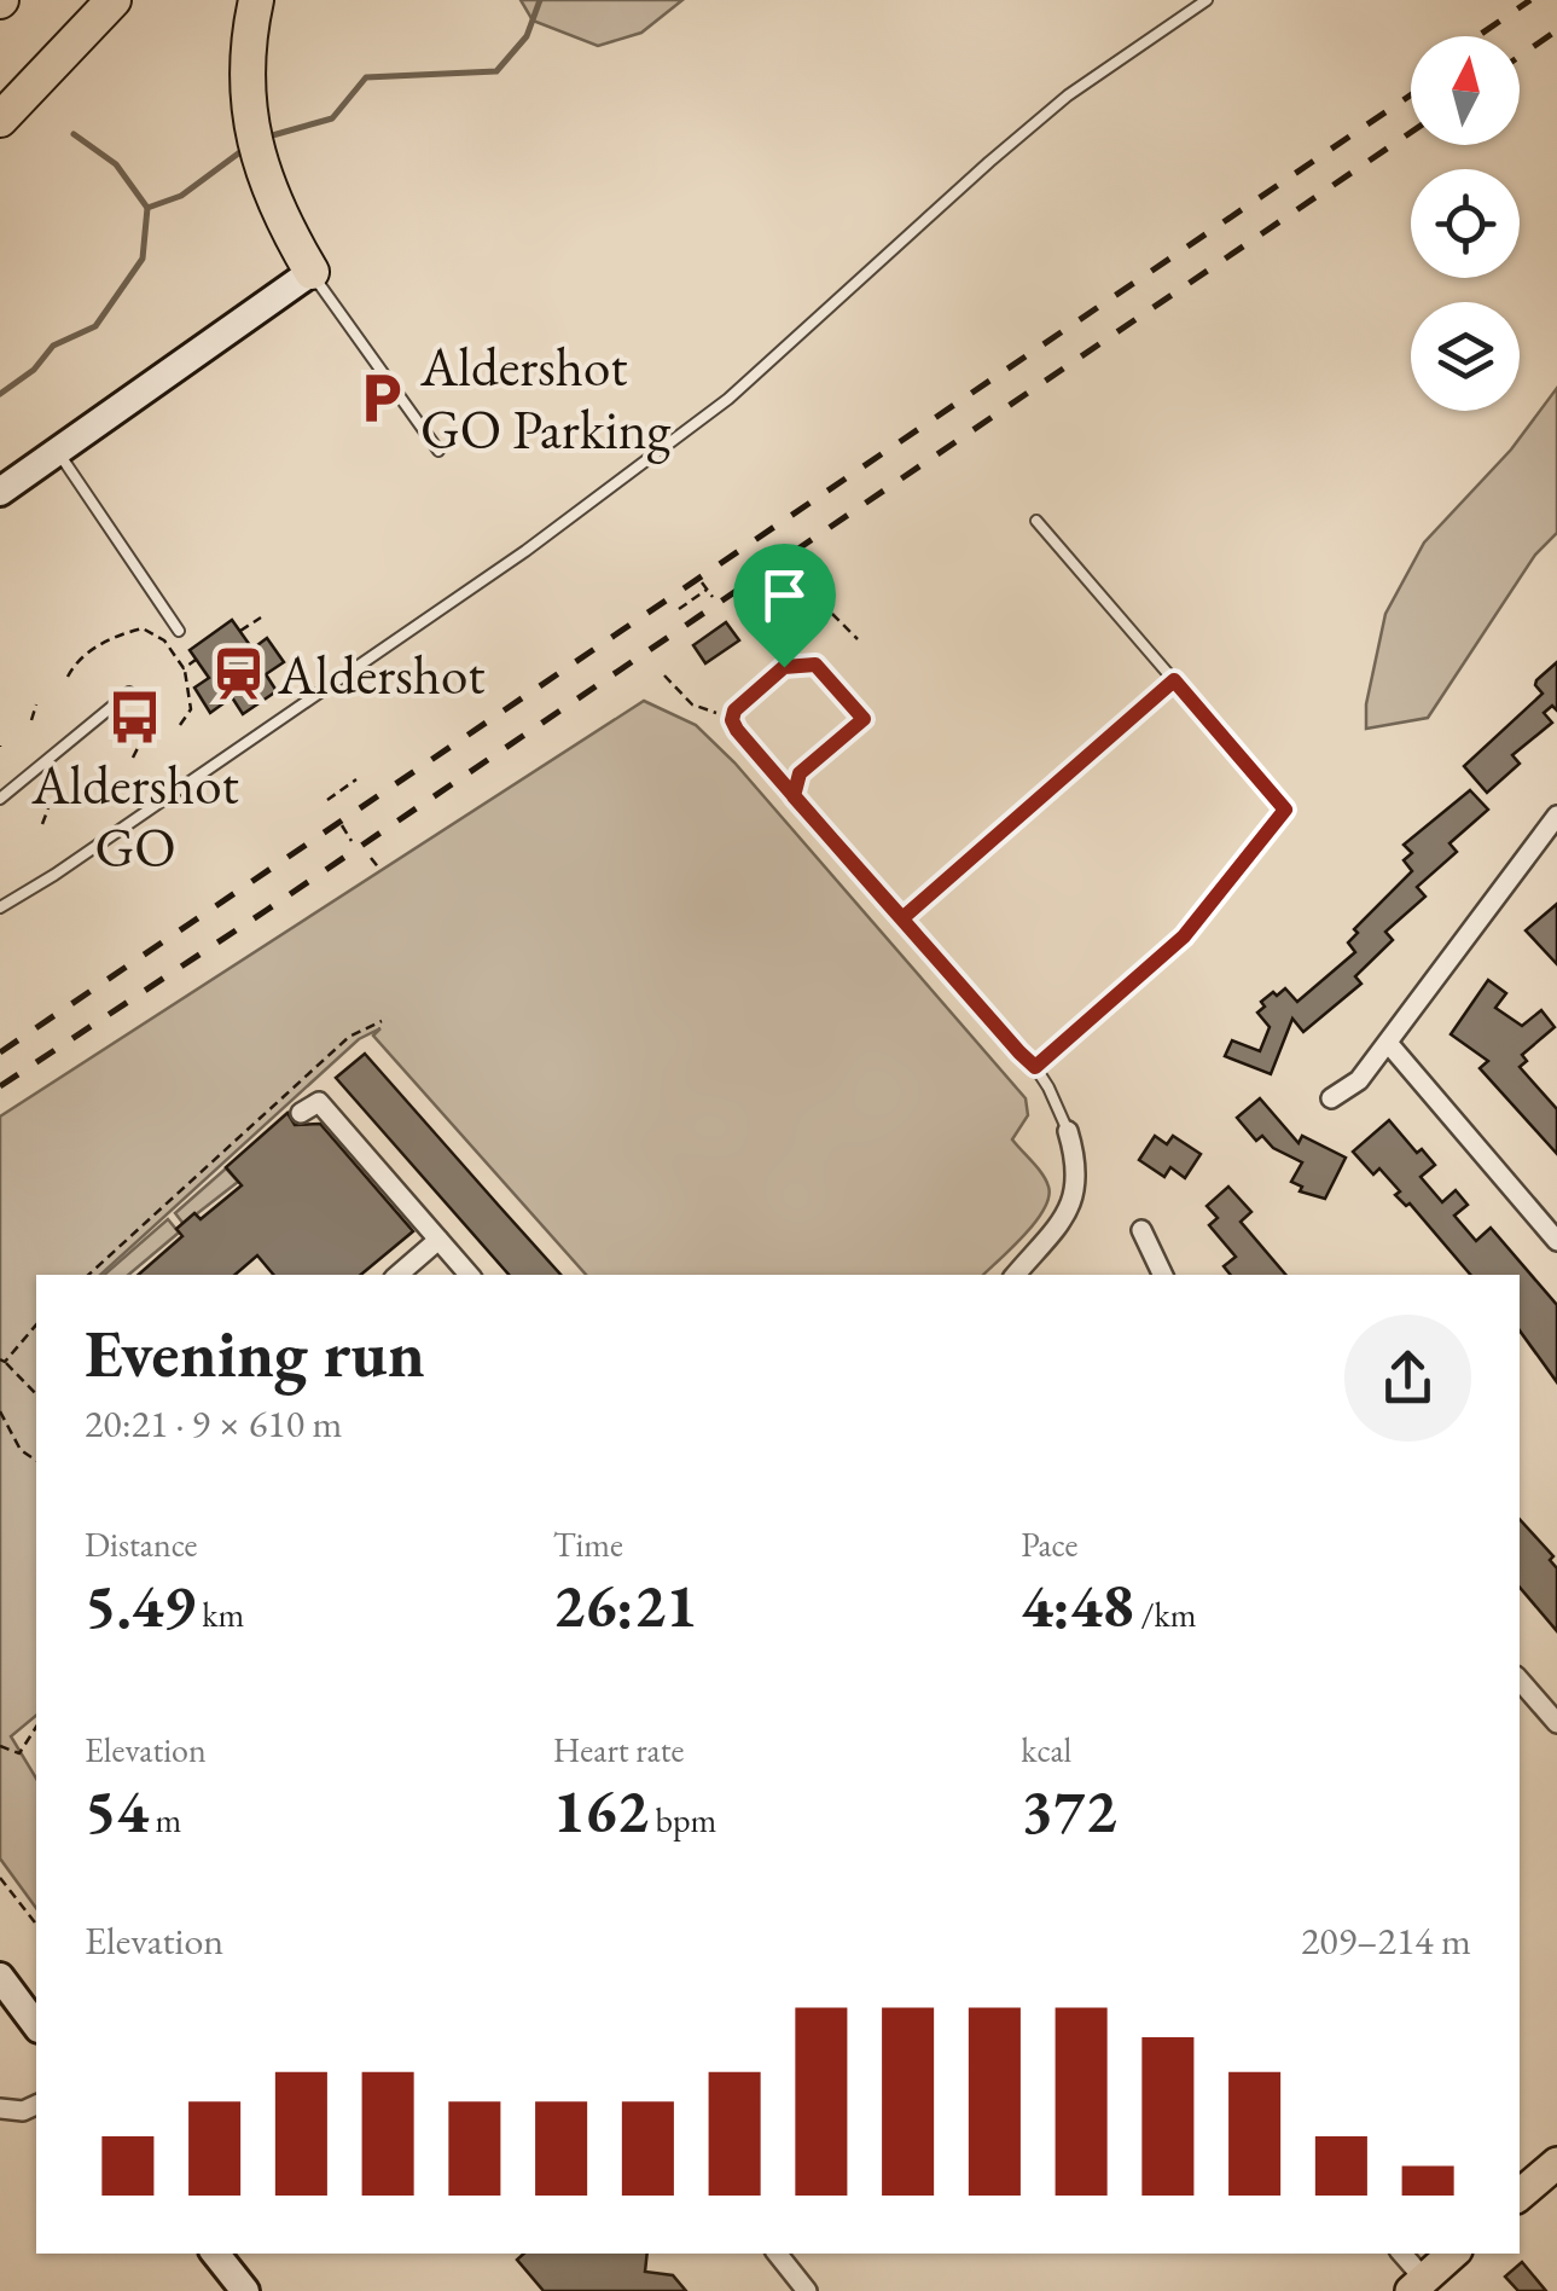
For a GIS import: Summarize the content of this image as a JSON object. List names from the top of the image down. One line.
{"places":{"parking":["Aldershot GO Parking"],"station":["Aldershot"],"bus stop":["Aldershot GO"]},"north":"top","page":{"heading":["Evening run","20:21 · 9 × 610 m"],"stats":[["Distance","5.49 km"],["Time","26:21"],["Pace","4:48 /km"],["Elevation","54 m"],["Heart rate","162 bpm"],["kcal","372"]],"chart":["Elevation","209–214 m"]}}
